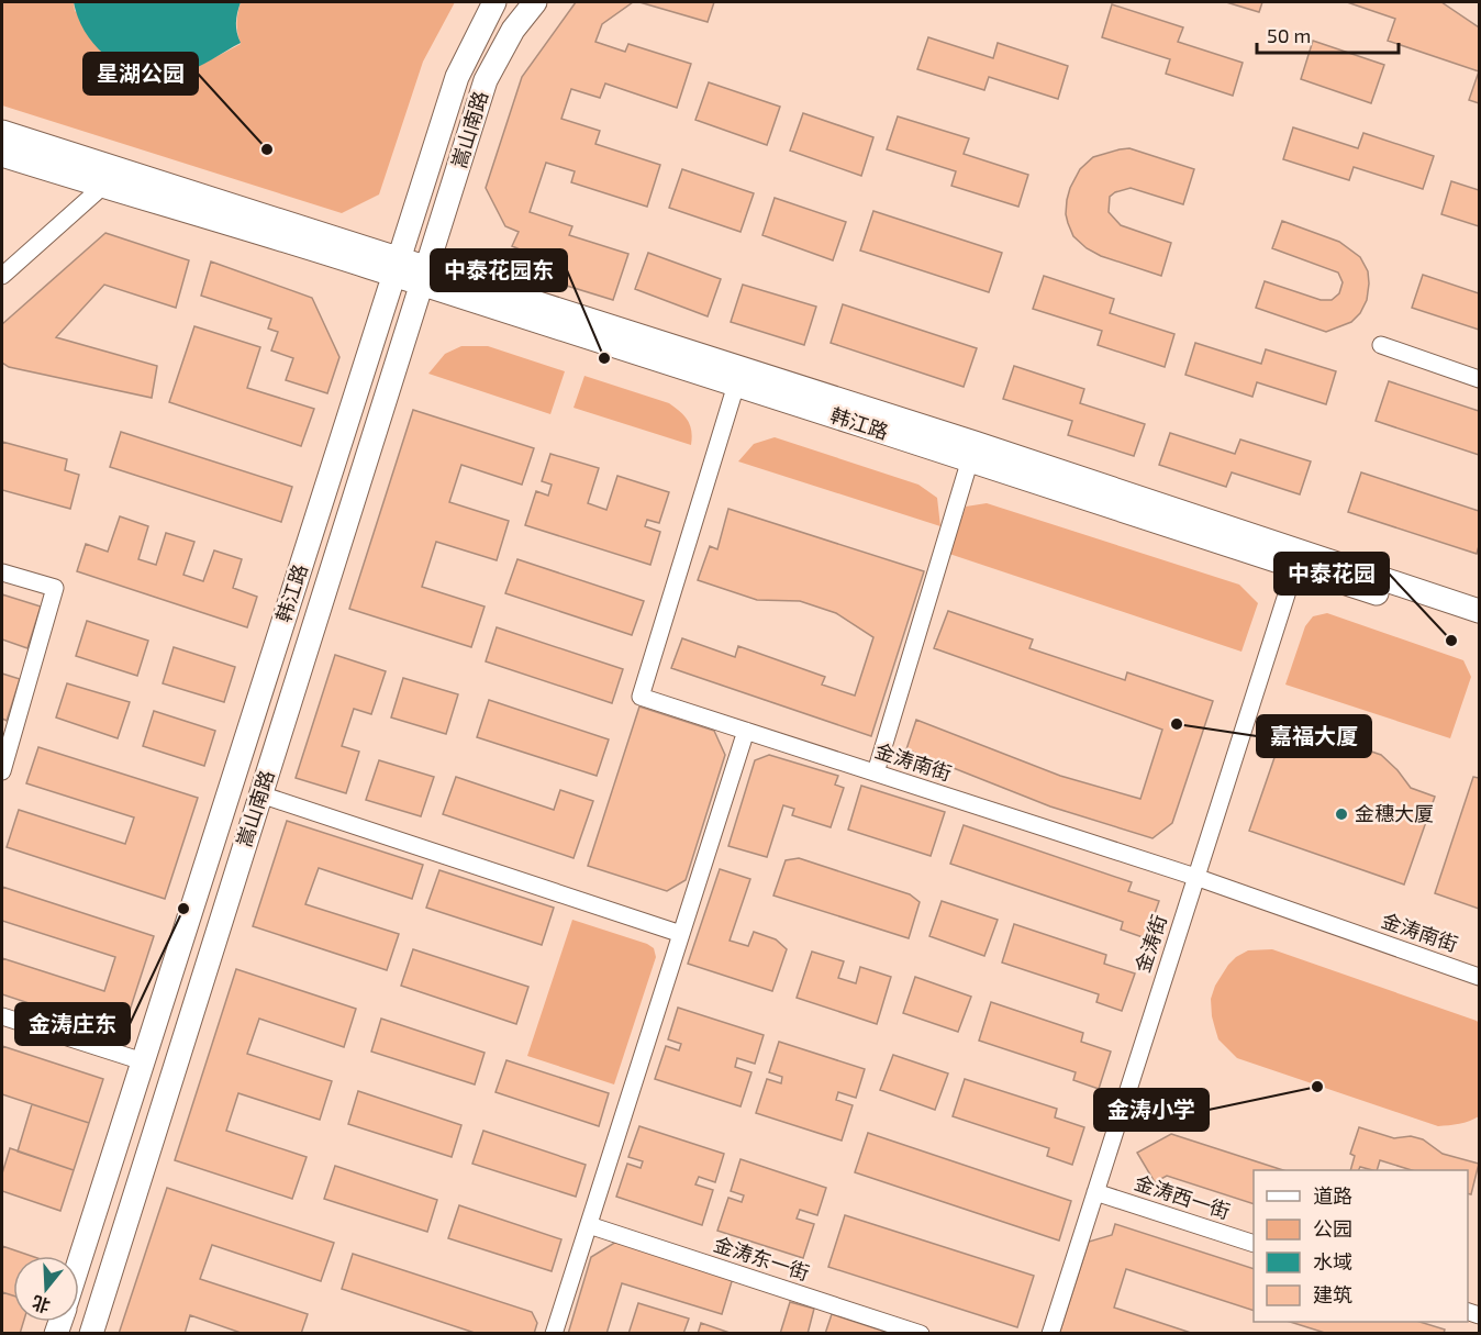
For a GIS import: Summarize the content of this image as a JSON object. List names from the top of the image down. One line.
{"streets":{"street":["嵩山南路","韩江路","金涛南街","金涛街","金涛西一街","金涛东一街"]},"crossings":[["嵩山南路","韩江路"],["韩江路","金涛南街"],["韩江路","金涛街"],["金涛南街","金涛街"],["金涛街","金涛西一街"]],"places":["星湖公园","中泰花园东","中泰花园","嘉福大厦","金穗大厦","金涛庄东","金涛小学"],"legend":["道路","公园","水域","建筑"],"scale_bar":"50 m","north":"bottom"}
